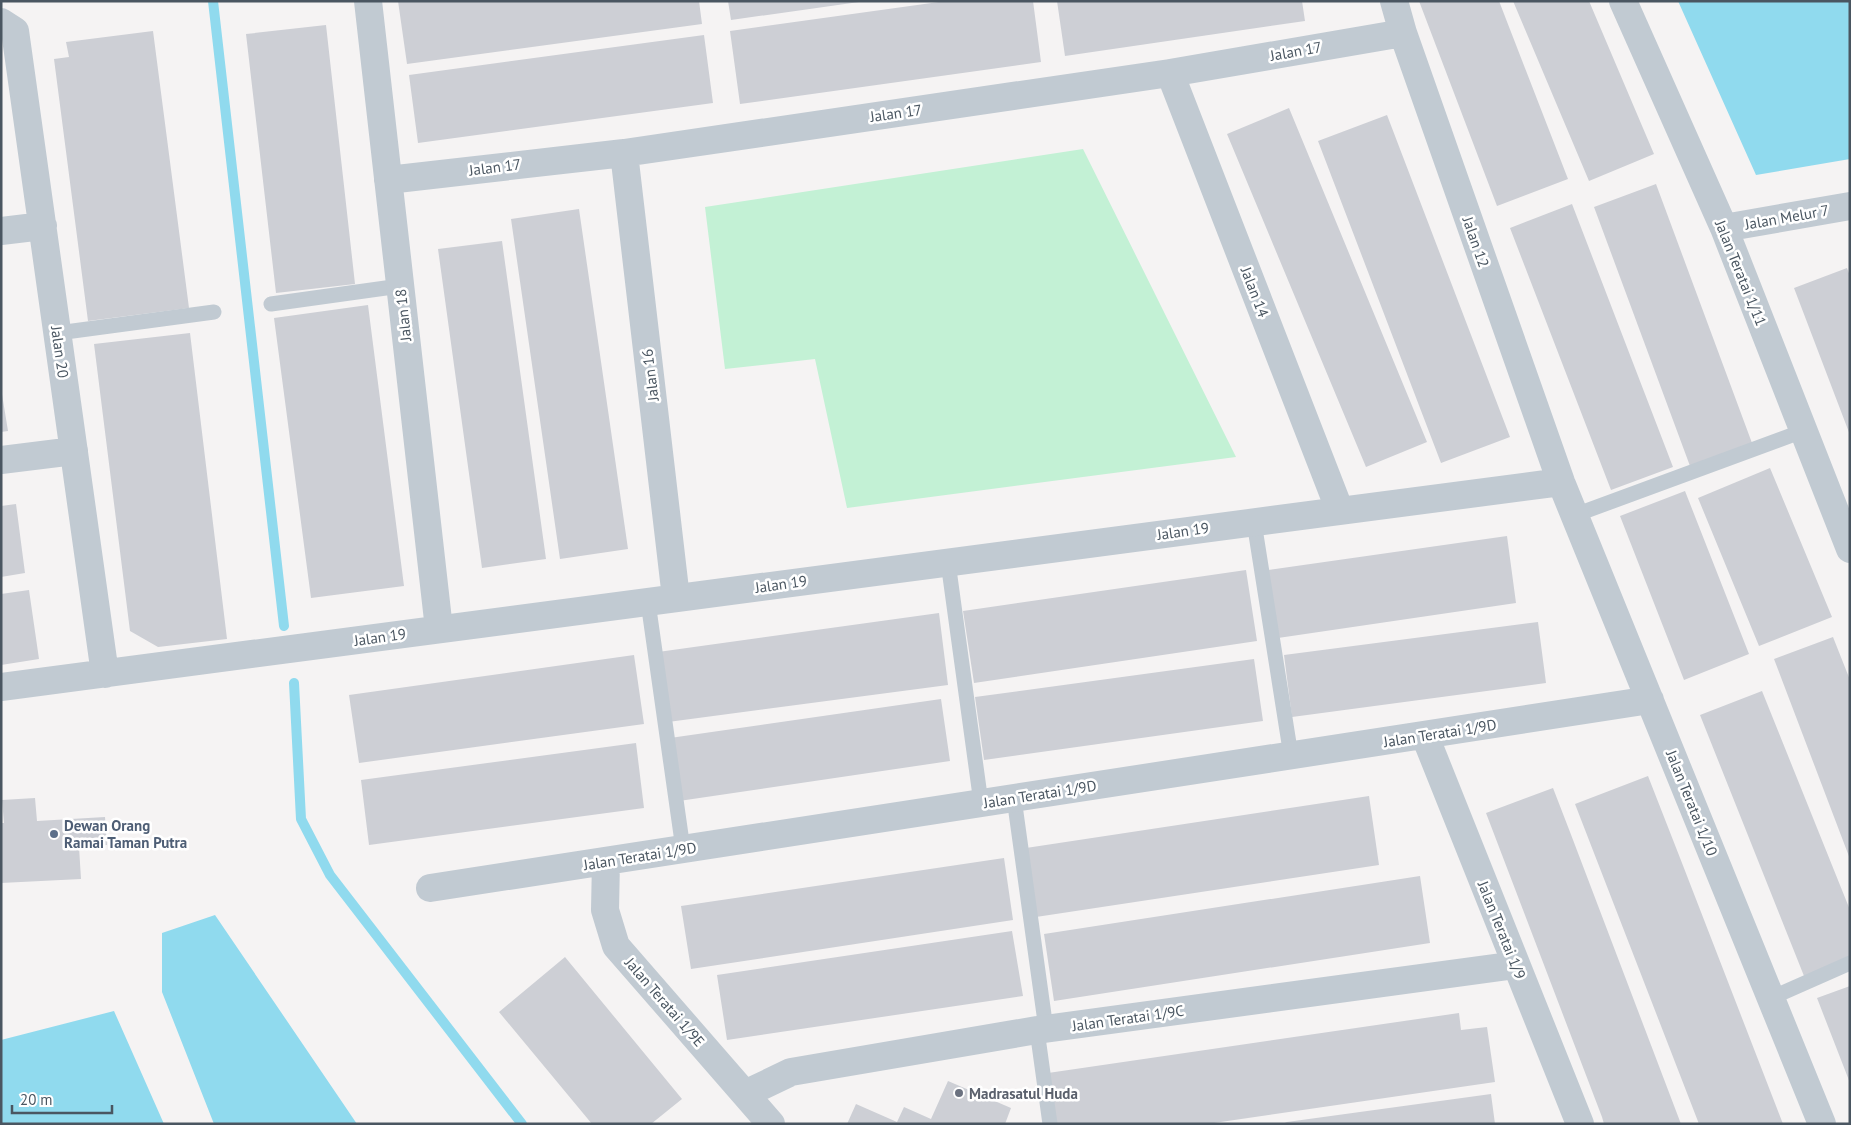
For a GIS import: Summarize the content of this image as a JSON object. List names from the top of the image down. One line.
{"streets":{"street":["Jalan 17","Jalan Melur 7","Jalan 12","Jalan Teratai 1/11","Jalan 14","Jalan 18","Jalan 20","Jalan 16","Jalan 19","Jalan Teratai 1/9D","Jalan Teratai 1/10","Jalan Teratai 1/9","Jalan Teratai 1/9E","Jalan Teratai 1/9C"]},"crossings":[["Jalan 17","Jalan 12"],["Jalan 17","Jalan 14"],["Jalan 17","Jalan 18"],["Jalan 17","Jalan 16"],["Jalan Melur 7","Jalan Teratai 1/11"],["Jalan 12","Jalan 19"],["Jalan 12","Jalan Teratai 1/10"],["Jalan 14","Jalan 19"],["Jalan 18","Jalan 19"],["Jalan 20","Jalan 19"],["Jalan 16","Jalan 19"],["Jalan 19","Jalan Teratai 1/10"],["Jalan Teratai 1/9D","Jalan Teratai 1/10"],["Jalan Teratai 1/9D","Jalan Teratai 1/9"],["Jalan Teratai 1/9D","Jalan Teratai 1/9E"],["Jalan Teratai 1/9","Jalan Teratai 1/9C"],["Jalan Teratai 1/9E","Jalan Teratai 1/9C"]],"places":["Dewan Orang Ramai Taman Putra","Madrasatul Huda"],"scale_bar":"20 m"}
